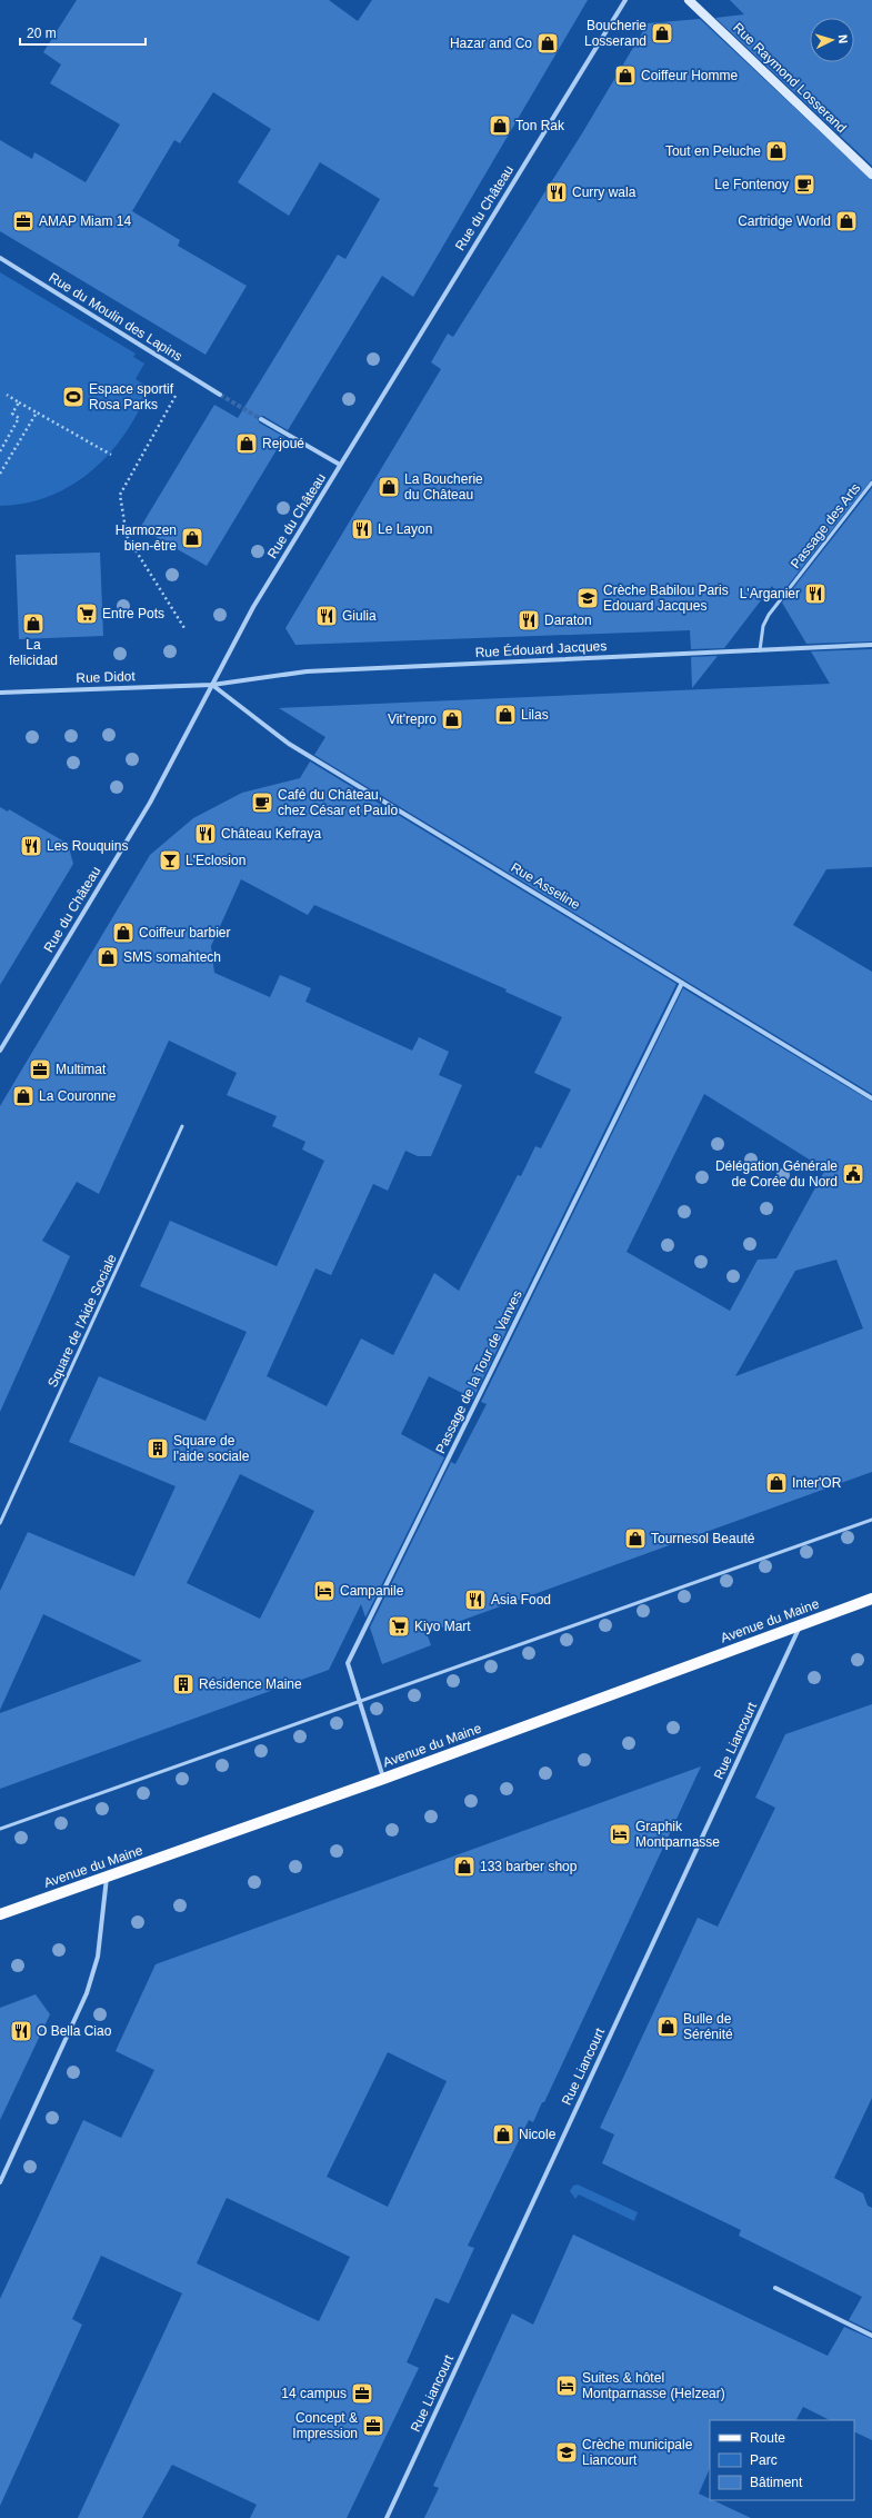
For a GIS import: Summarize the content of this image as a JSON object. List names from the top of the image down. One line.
{"streets":{"main road":["Avenue du Maine"],"street":["Rue Raymond Losserand","Rue du Château","Rue du Moulin des Lapins","Rue Édouard Jacques","Rue Didot","Rue Asseline","Passage de la Tour de Vanves","Rue Liancourt"],"lane":["Passage des Arts","Square de l'Aide Sociale"]},"crossings":[["Rue du Château","Rue Édouard Jacques"],["Rue du Château","Rue Didot"],["Rue du Château","Rue Asseline"],["Passage des Arts","Rue Édouard Jacques"],["Rue Édouard Jacques","Rue Didot"],["Rue Édouard Jacques","Rue Asseline"],["Rue Didot","Rue Asseline"],["Rue Asseline","Passage de la Tour de Vanves"],["Passage de la Tour de Vanves","Avenue du Maine"],["Avenue du Maine","Rue Liancourt"]],"places":{"shop":["Boucherie Losserand","Hazar and Co","Coiffeur Homme","Ton Rak","Tout en Peluche","Cartridge World","Rejoué","La Boucherie du Château","Harmozen bien-être","La felicidad","Lilas","Vit'repro","Coiffeur barbier","SMS somahtech","La Couronne","Inter'OR","Tournesol Beauté","133 barber shop","Bulle de Sérénité","Nicole"],"cafe":["Le Fontenoy","Café du Château, chez César et Paulo"],"restaurant":["Curry wala","Le Layon","L'Arganier","Giulia","Daraton","Château Kefraya","Les Rouquins","Asia Food","O Bella Ciao"],"office":["AMAP Miam 14","Multimat","14 campus","Concept & Impression"],"sports":["Espace sportif Rosa Parks"],"school or university":["Crèche Babilou Paris Edouard Jacques","Crèche municipale Liancourt"],"supermarket":["Entre Pots","Kiyo Mart"],"bar":["L'Eclosion"],"public building":["Délégation Générale de Corée du Nord"],"building":["Square de l'aide sociale","Résidence Maine"],"hotel":["Campanile","Graphik Montparnasse","Suites & hôtel Montparnasse (Helzear)"]},"legend":["Route","Parc","Bâtiment"],"scale_bar":"20 m","north":"right"}
